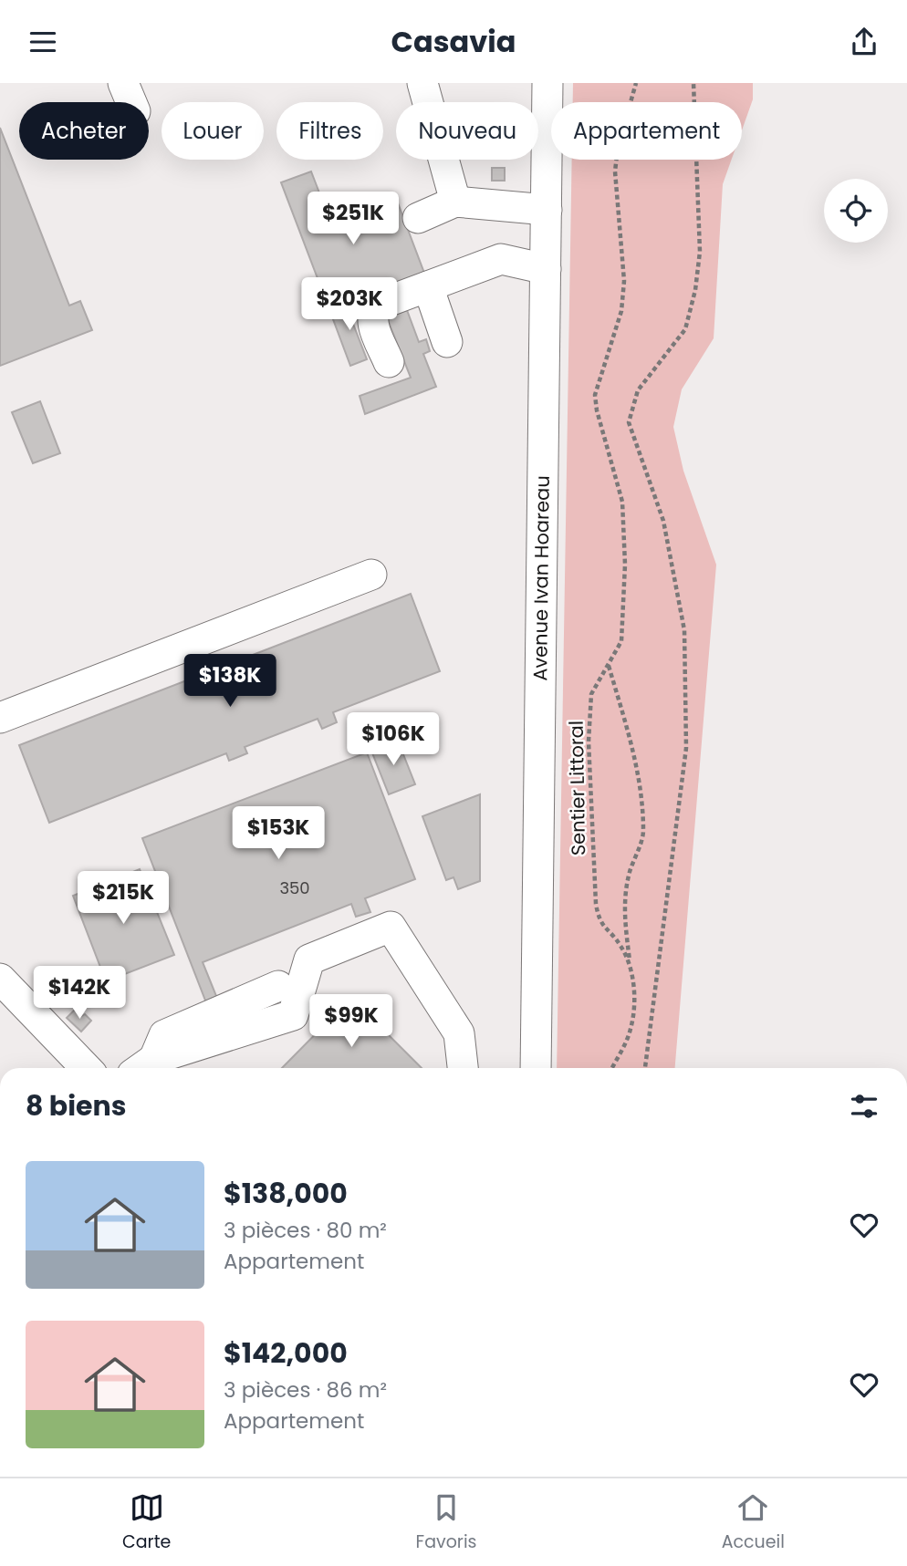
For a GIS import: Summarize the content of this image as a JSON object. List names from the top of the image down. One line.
{"streets":{"street":["Avenue Ivan Hoareau"],"path":["Sentier Littoral"]},"house_numbers":["350"],"page":{"header":"Casavia","chip":["Acheter","Louer","Filtres","Nouveau","Appartement"],"price":["$251K","$203K","$138K","$106K","$153K","$215K","$142K","$99K"],"heading":"8 biens","list":[{"name":"$138,000","note":"3 pièces · 80 m² · Appartement"},{"name":"$142,000","note":"3 pièces · 86 m² · Appartement"}],"tabs":["Carte","Favoris","Accueil"]}}
